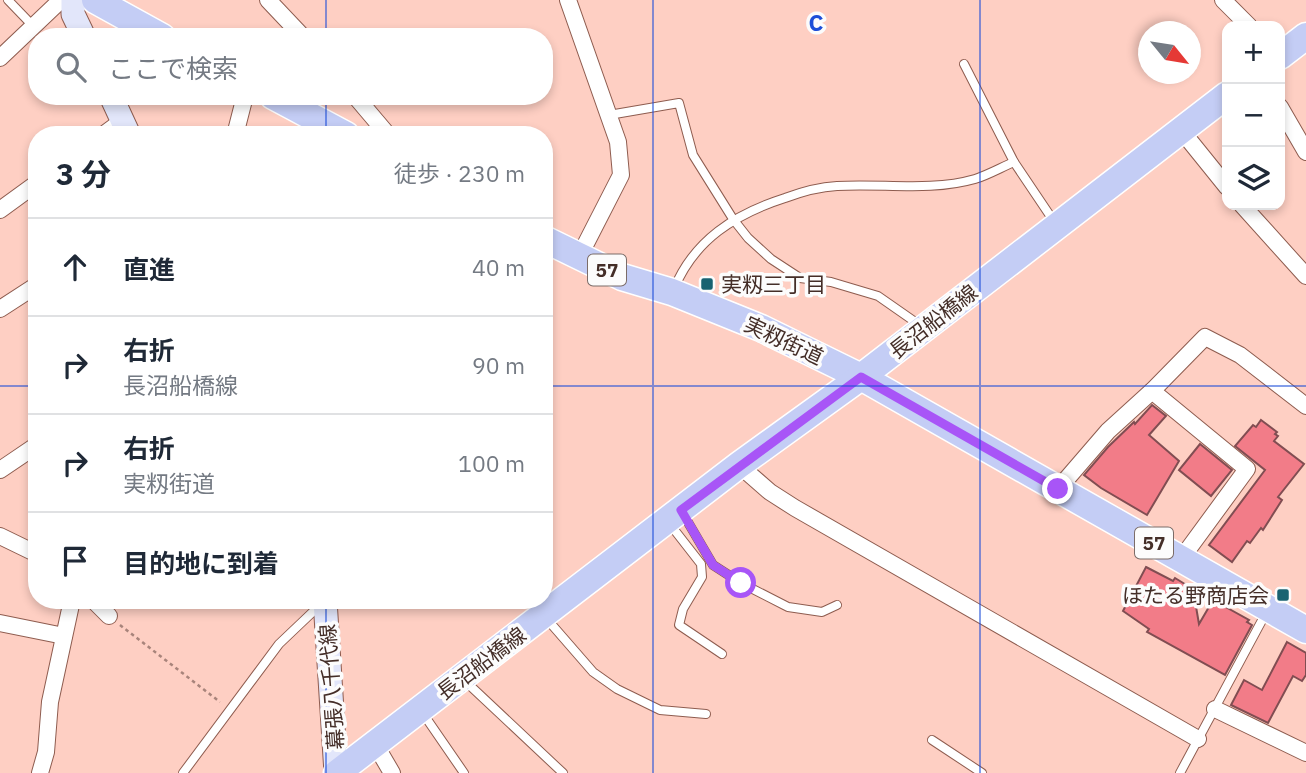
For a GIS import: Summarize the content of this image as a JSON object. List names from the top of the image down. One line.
{"streets":{"main road":["57","長沼船橋線","実籾街道","幕張八千代線"]},"crossings":[["長沼船橋線","実籾街道"],["長沼船橋線","幕張八千代線"]],"places":{"transit":["実籾三丁目","ほたる野商店会"]},"north":"bottom right","page":{"map_buttons":["+","−"],"search":"ここで検索","heading":["3 分","徒歩 · 230 m"],"list":[["直進","40 m"],["右折","長沼船橋線","90 m"],["右折","実籾街道","100 m"],"目的地に到着"]},"grid":{"columns":["C"]}}
